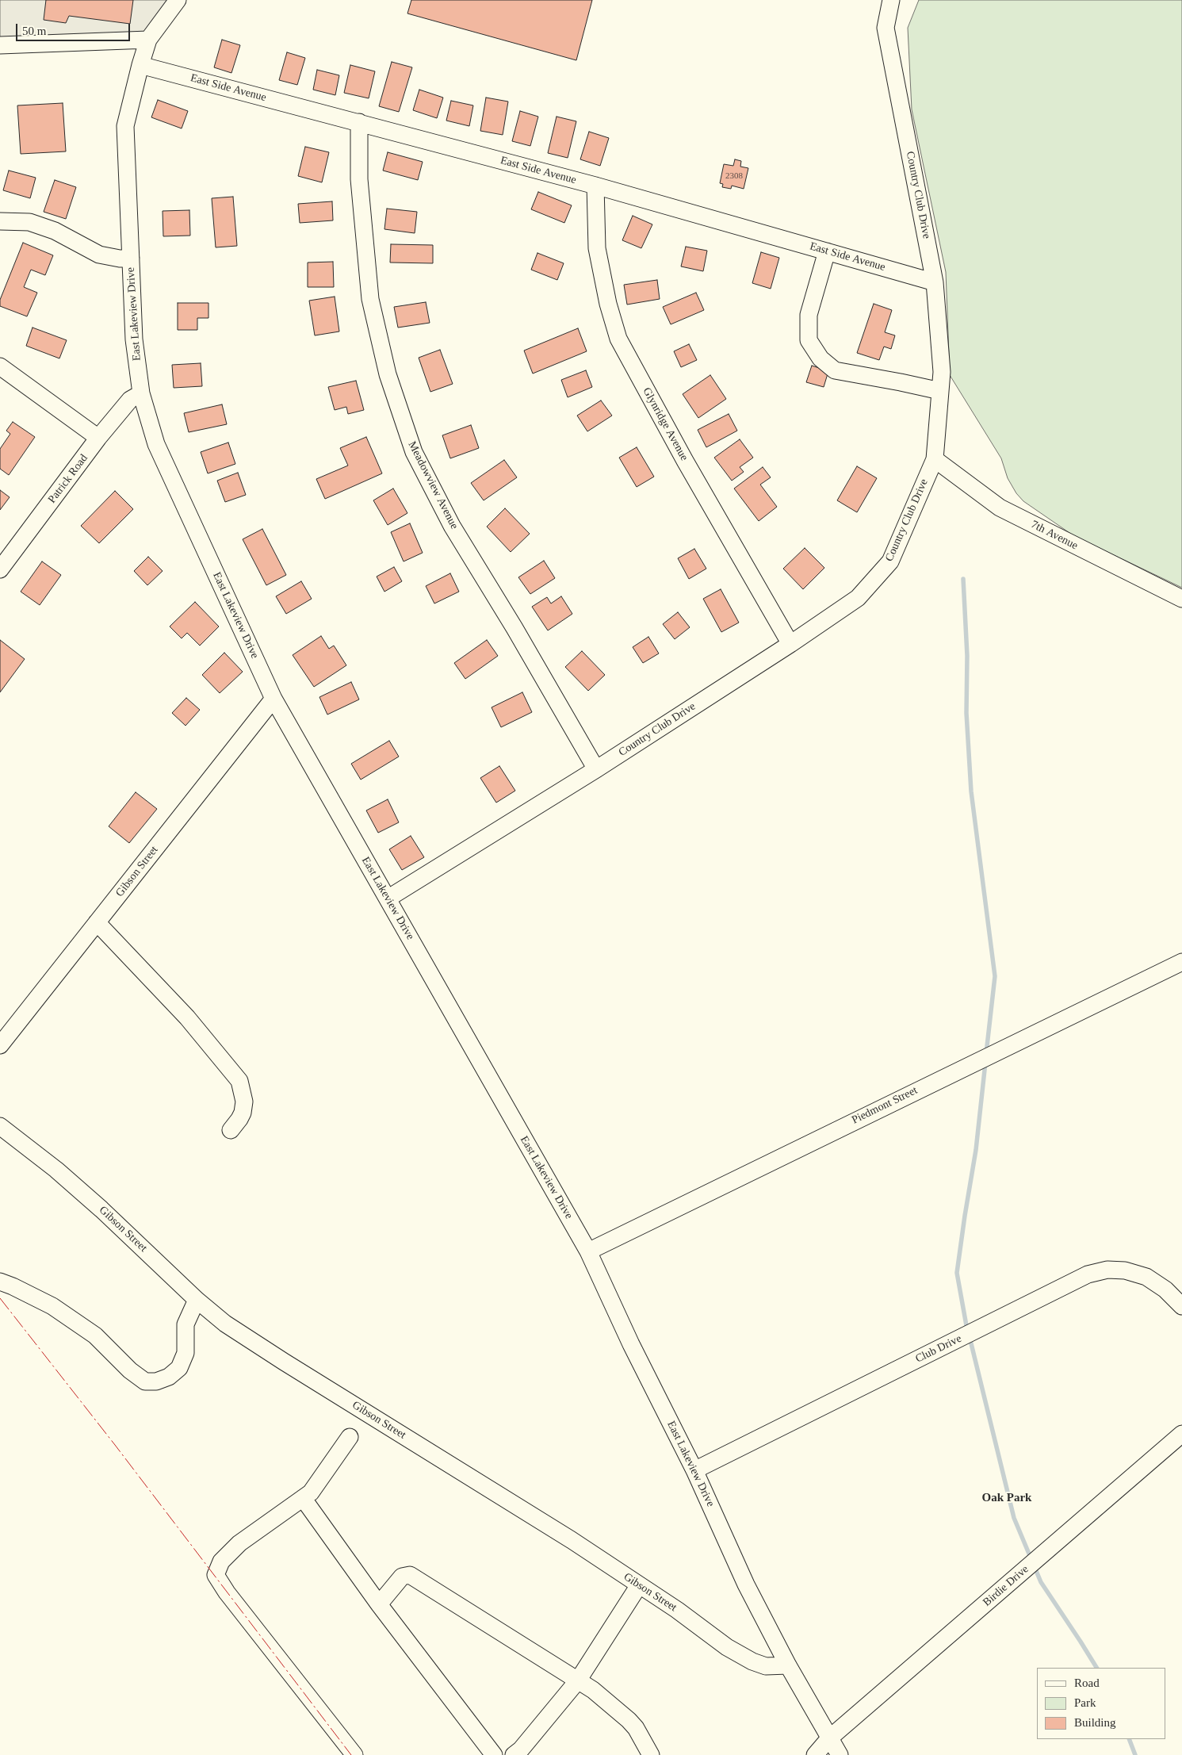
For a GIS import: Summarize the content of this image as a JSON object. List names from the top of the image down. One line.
{"streets":{"street":["East Side Avenue","Country Club Drive","East Lakeview Drive","Glynridge Avenue","Patrick Road","Meadowview Avenue","7th Avenue","Gibson Street","Piedmont Street","Club Drive","Birdie Drive"]},"crossings":[["East Side Avenue","Country Club Drive"],["East Side Avenue","East Lakeview Drive"],["East Side Avenue","Glynridge Avenue"],["East Side Avenue","Meadowview Avenue"],["Country Club Drive","East Lakeview Drive"],["Country Club Drive","Glynridge Avenue"],["Country Club Drive","Meadowview Avenue"],["Country Club Drive","7th Avenue"],["East Lakeview Drive","Patrick Road"],["East Lakeview Drive","Gibson Street"],["East Lakeview Drive","Piedmont Street"],["East Lakeview Drive","Club Drive"],["East Lakeview Drive","Birdie Drive"]],"districts":["Oak Park"],"house_numbers":["2308"],"legend":["Road","Park","Building"],"scale_bar":"50 m"}
